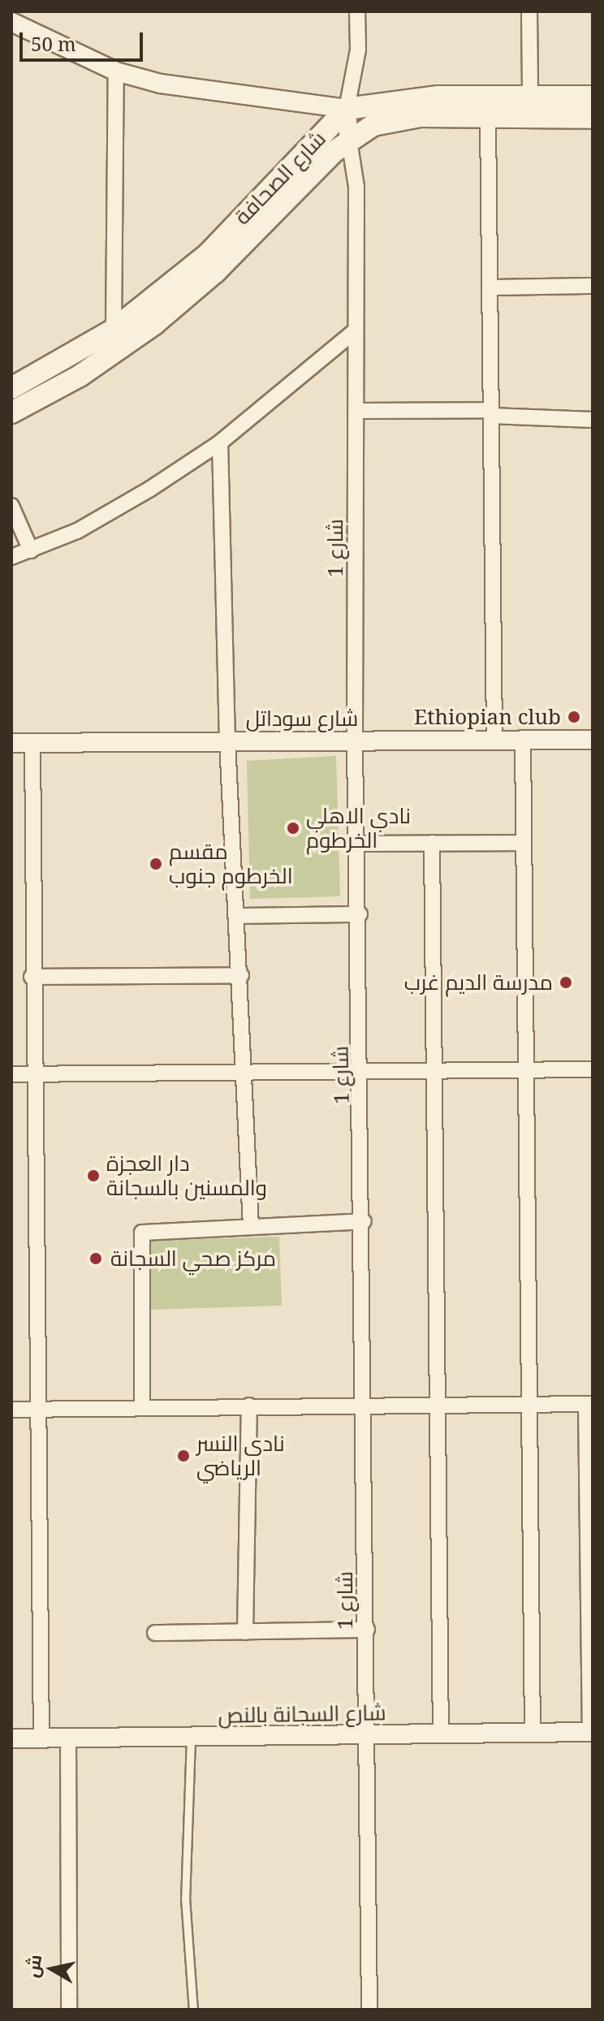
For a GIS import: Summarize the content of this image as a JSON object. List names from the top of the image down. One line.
{"streets":{"main road":["شارع الصحافة"],"street":["شارع 1","شارع سوداتل","شارع السجانة بالنص"]},"crossings":[["شارع الصحافة","شارع 1"],["شارع 1","شارع سوداتل"],["شارع 1","شارع السجانة بالنص"]],"places":["Ethiopian club","نادي الاهلي الخرطوم","مقسم الخرطوم جنوب","مدرسة الديم غرب","دار العجزة والمسنين بالسجانة","مركز صحي السجانة","نادي النسر الرياضي"],"scale_bar":"50 m","north":"left"}
